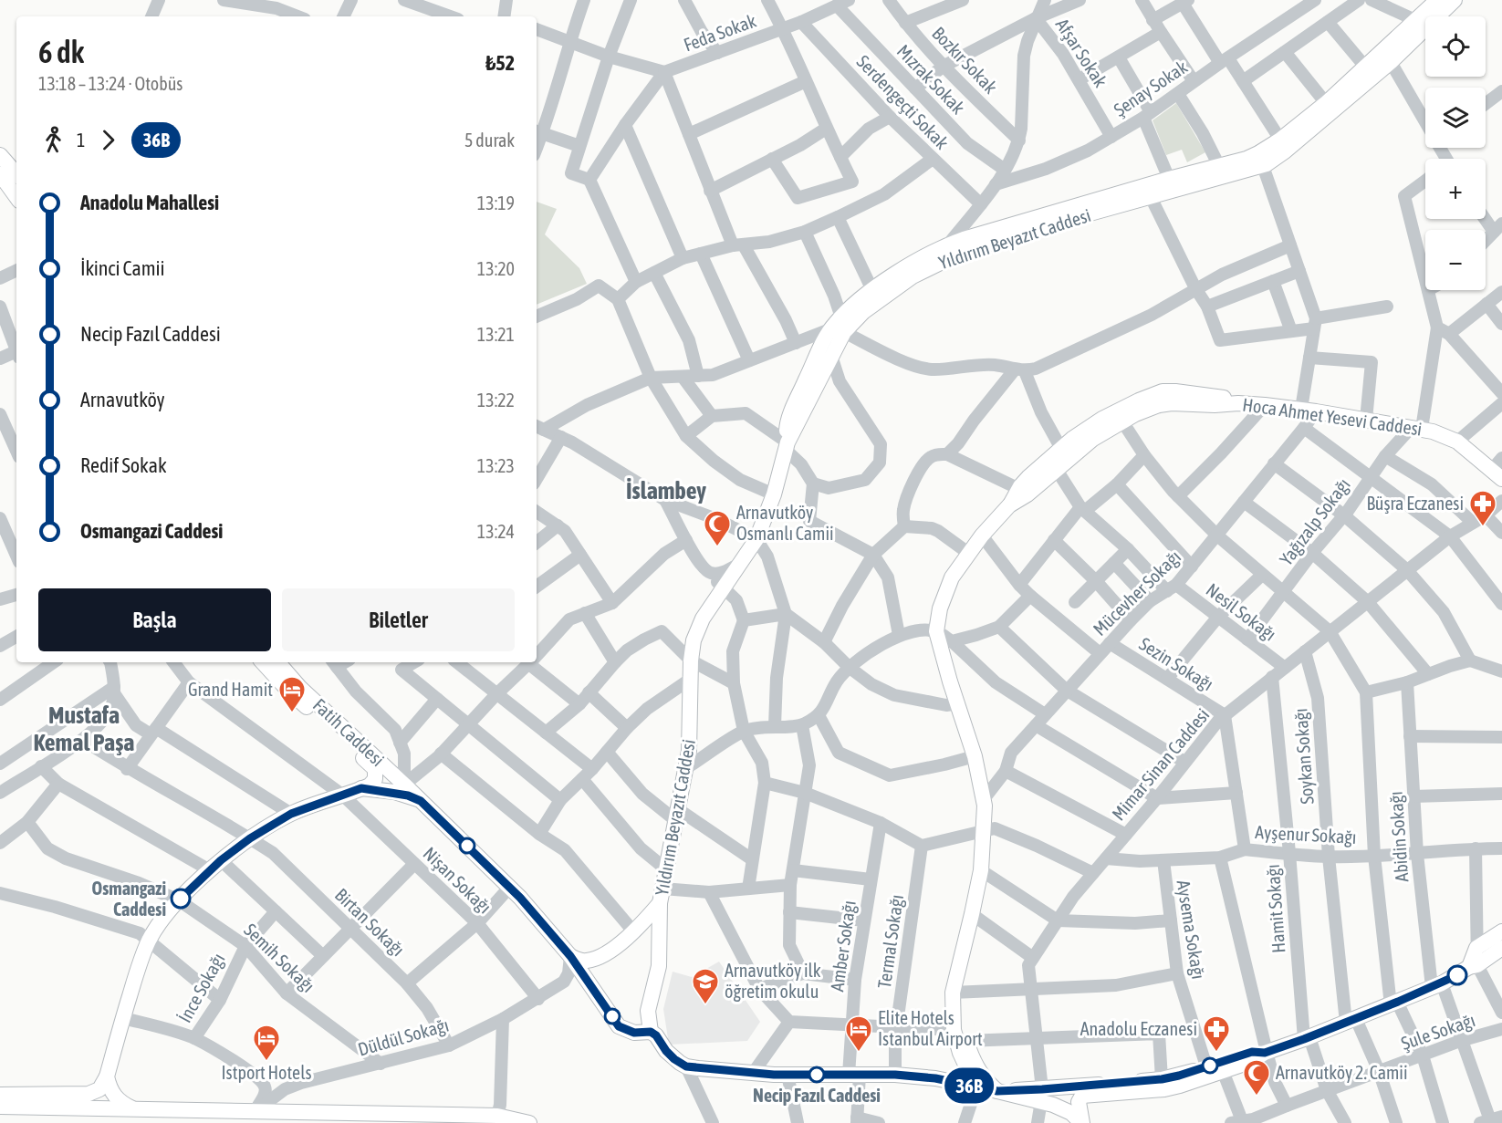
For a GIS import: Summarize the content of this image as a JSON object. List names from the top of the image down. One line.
{"streets":{"main road":["Yıldırım Beyazıt Caddesi","Hoca Ahmet Yesevi Caddesi","Fatih Caddesi"],"street":["Feda Sokak","Afşar Sokak","Bozkır Sokak","Mızrak Sokak","Şenay Sokak","Serdengeçti Sokak","Yağızalp Sokağı","Mücevher Sokağı","Nesil Sokağı","Sezin Sokağı","Soykan Sokağı","Mimar Sinan Caddesi","Ayşenur Sokağı","Abidin Sokağı","Nişan Sokağı","Hamit Sokağı","Birtan Sokağı","Aysema Sokağı","Termal Sokağı","Amber Sokağı","Semih Sokağı","İnce Sokağı","Şule Sokağı","Düldül Sokağı"]},"crossings":[["Feda Sokak","Mızrak Sokak"],["Feda Sokak","Serdengeçti Sokak"],["Afşar Sokak","Şenay Sokak"],["Yıldırım Beyazıt Caddesi","Fatih Caddesi"],["Hoca Ahmet Yesevi Caddesi","Yağızalp Sokağı"],["Hoca Ahmet Yesevi Caddesi","Mücevher Sokağı"],["Hoca Ahmet Yesevi Caddesi","Nesil Sokağı"],["Yağızalp Sokağı","Nesil Sokağı"],["Mücevher Sokağı","Nesil Sokağı"],["Mücevher Sokağı","Sezin Sokağı"],["Nesil Sokağı","Mimar Sinan Caddesi"],["Sezin Sokağı","Mimar Sinan Caddesi"],["Sezin Sokağı","Ayşenur Sokağı"],["Fatih Caddesi","Düldül Sokağı"],["Soykan Sokağı","Mimar Sinan Caddesi"],["Soykan Sokağı","Ayşenur Sokağı"],["Soykan Sokağı","Şule Sokağı"],["Mimar Sinan Caddesi","Ayşenur Sokağı"],["Mimar Sinan Caddesi","Hamit Sokağı"],["Ayşenur Sokağı","Abidin Sokağı"],["Ayşenur Sokağı","Hamit Sokağı"],["Abidin Sokağı","Şule Sokağı"],["Nişan Sokağı","Düldül Sokağı"],["Hamit Sokağı","Şule Sokağı"],["Birtan Sokağı","Düldül Sokağı"],["Semih Sokağı","İnce Sokağı"],["Semih Sokağı","Düldül Sokağı"]],"districts":["İslambey","Mustafa Kemal Paşa"],"places":{"pharmacy":["Büşra Eczanesi","Anadolu Eczanesi"],"mosque":["Arnavutköy Osmanlı Camii","Arnavutköy 2. Camii"],"hotel":["Grand Hamit","Elite Hotels Istanbul Airport","Istport Hotels"],"other":["Osmangazi Caddesi","Necip Fazıl Caddesi"],"school or university":["Arnavutköy ilk öğretim okulu"]},"lines":["bus line 36B"],"page":{"on_map":"36B","map_buttons":["+","−"],"heading":["6 dk","13:18 – 13:24 · Otobüs","₺52"],"legs":["1","36B","5 durak"],"list":[{"name":"Anadolu Mahallesi","value":"13:19"},{"name":"İkinci Camii","value":"13:20"},{"name":"Necip Fazıl Caddesi","value":"13:21"},{"name":"Arnavutköy","value":"13:22"},{"name":"Redif Sokak","value":"13:23"},{"name":"Osmangazi Caddesi","value":"13:24"}],"buttons":["Başla","Biletler"]}}
